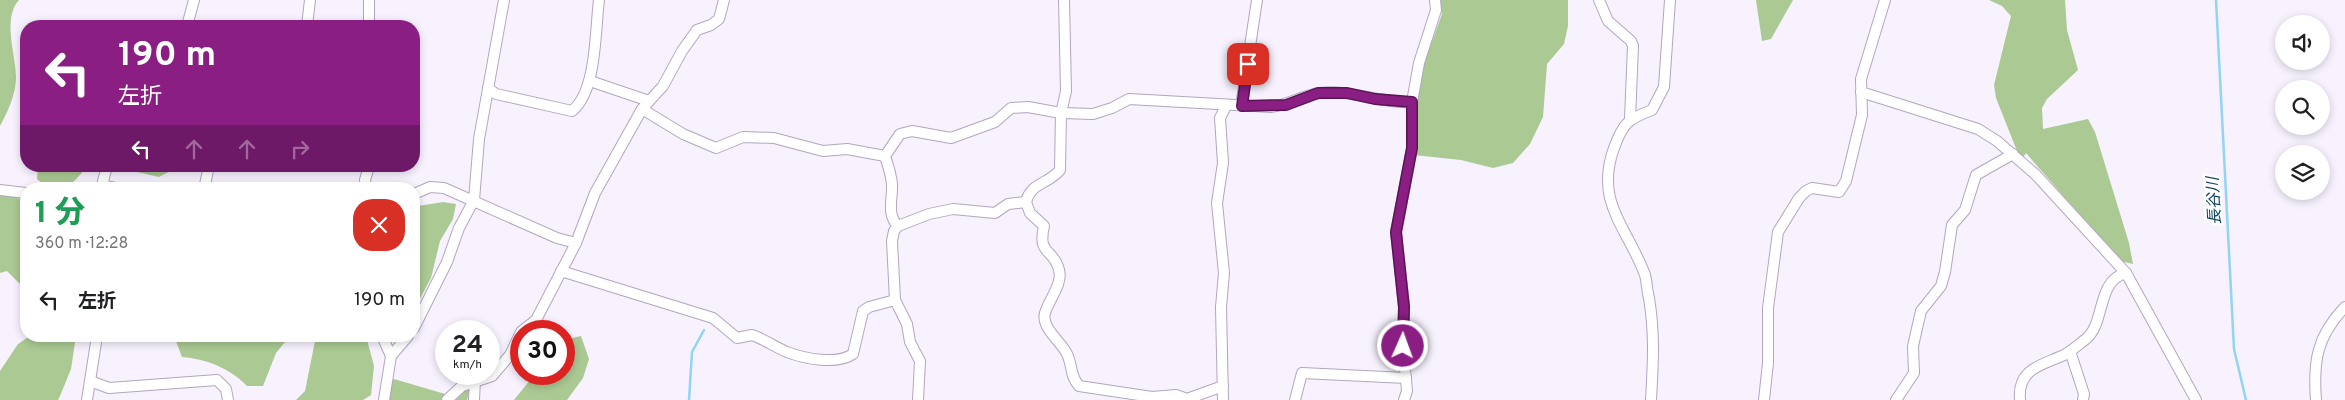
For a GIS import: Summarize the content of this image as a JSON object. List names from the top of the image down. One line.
{"water":["長谷川"],"page":{"turn":["190 m","左折"],"heading":["1 分","360 m · 12:28"],"list":[{"name":"左折","value":"190 m"}],"speed":"24 km/h","limit":"30"}}
